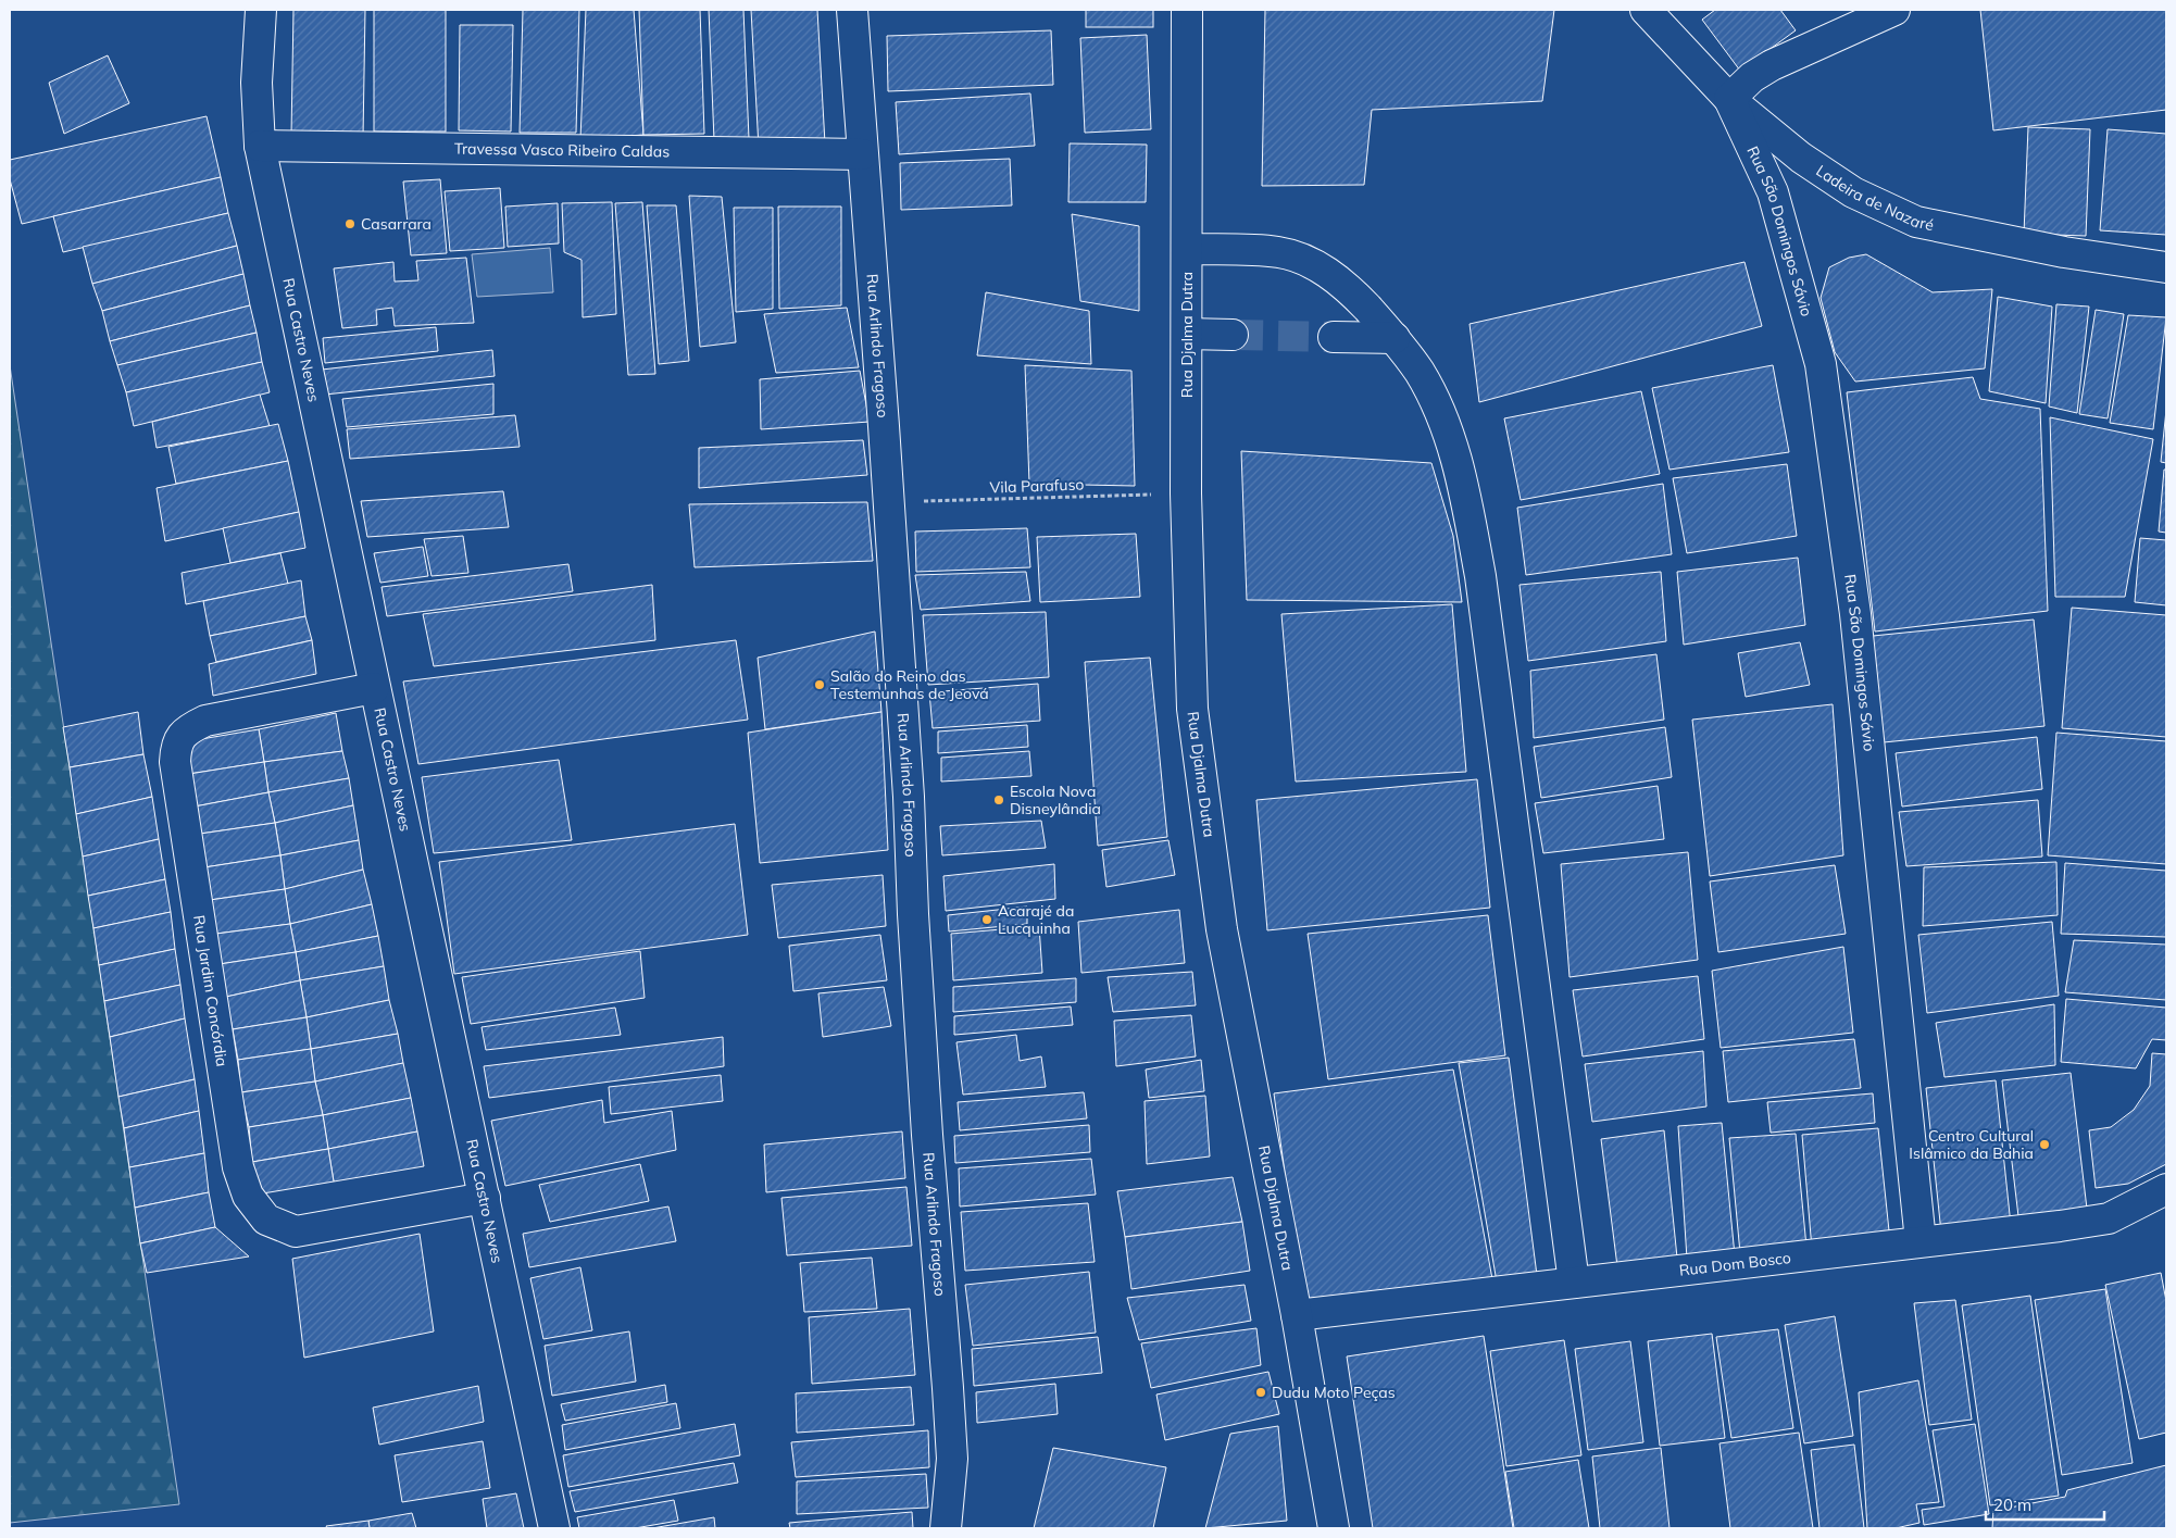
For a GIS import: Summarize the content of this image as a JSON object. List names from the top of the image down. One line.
{"streets":{"street":["Travessa Vasco Ribeiro Caldas","Ladeira de Nazaré","Rua São Domingos Sávio","Rua Djalma Dutra","Rua Castro Neves","Rua Arlindo Fragoso","Rua Jardim Concórdia","Rua Dom Bosco"],"path":["Vila Parafuso"]},"crossings":[["Travessa Vasco Ribeiro Caldas","Rua Castro Neves"],["Travessa Vasco Ribeiro Caldas","Rua Arlindo Fragoso"],["Ladeira de Nazaré","Rua São Domingos Sávio"],["Rua São Domingos Sávio","Rua Dom Bosco"],["Rua Djalma Dutra","Vila Parafuso"],["Rua Djalma Dutra","Rua Dom Bosco"],["Rua Castro Neves","Rua Jardim Concórdia"],["Rua Arlindo Fragoso","Vila Parafuso"]],"places":["Casarrara","Salão do Reino das Testemunhas de Jeová","Escola Nova Disneylândia","Acarajé da Lucquinha","Centro Cultural Islâmico da Bahia","Dudu Moto Peças"],"scale_bar":"20 m"}
